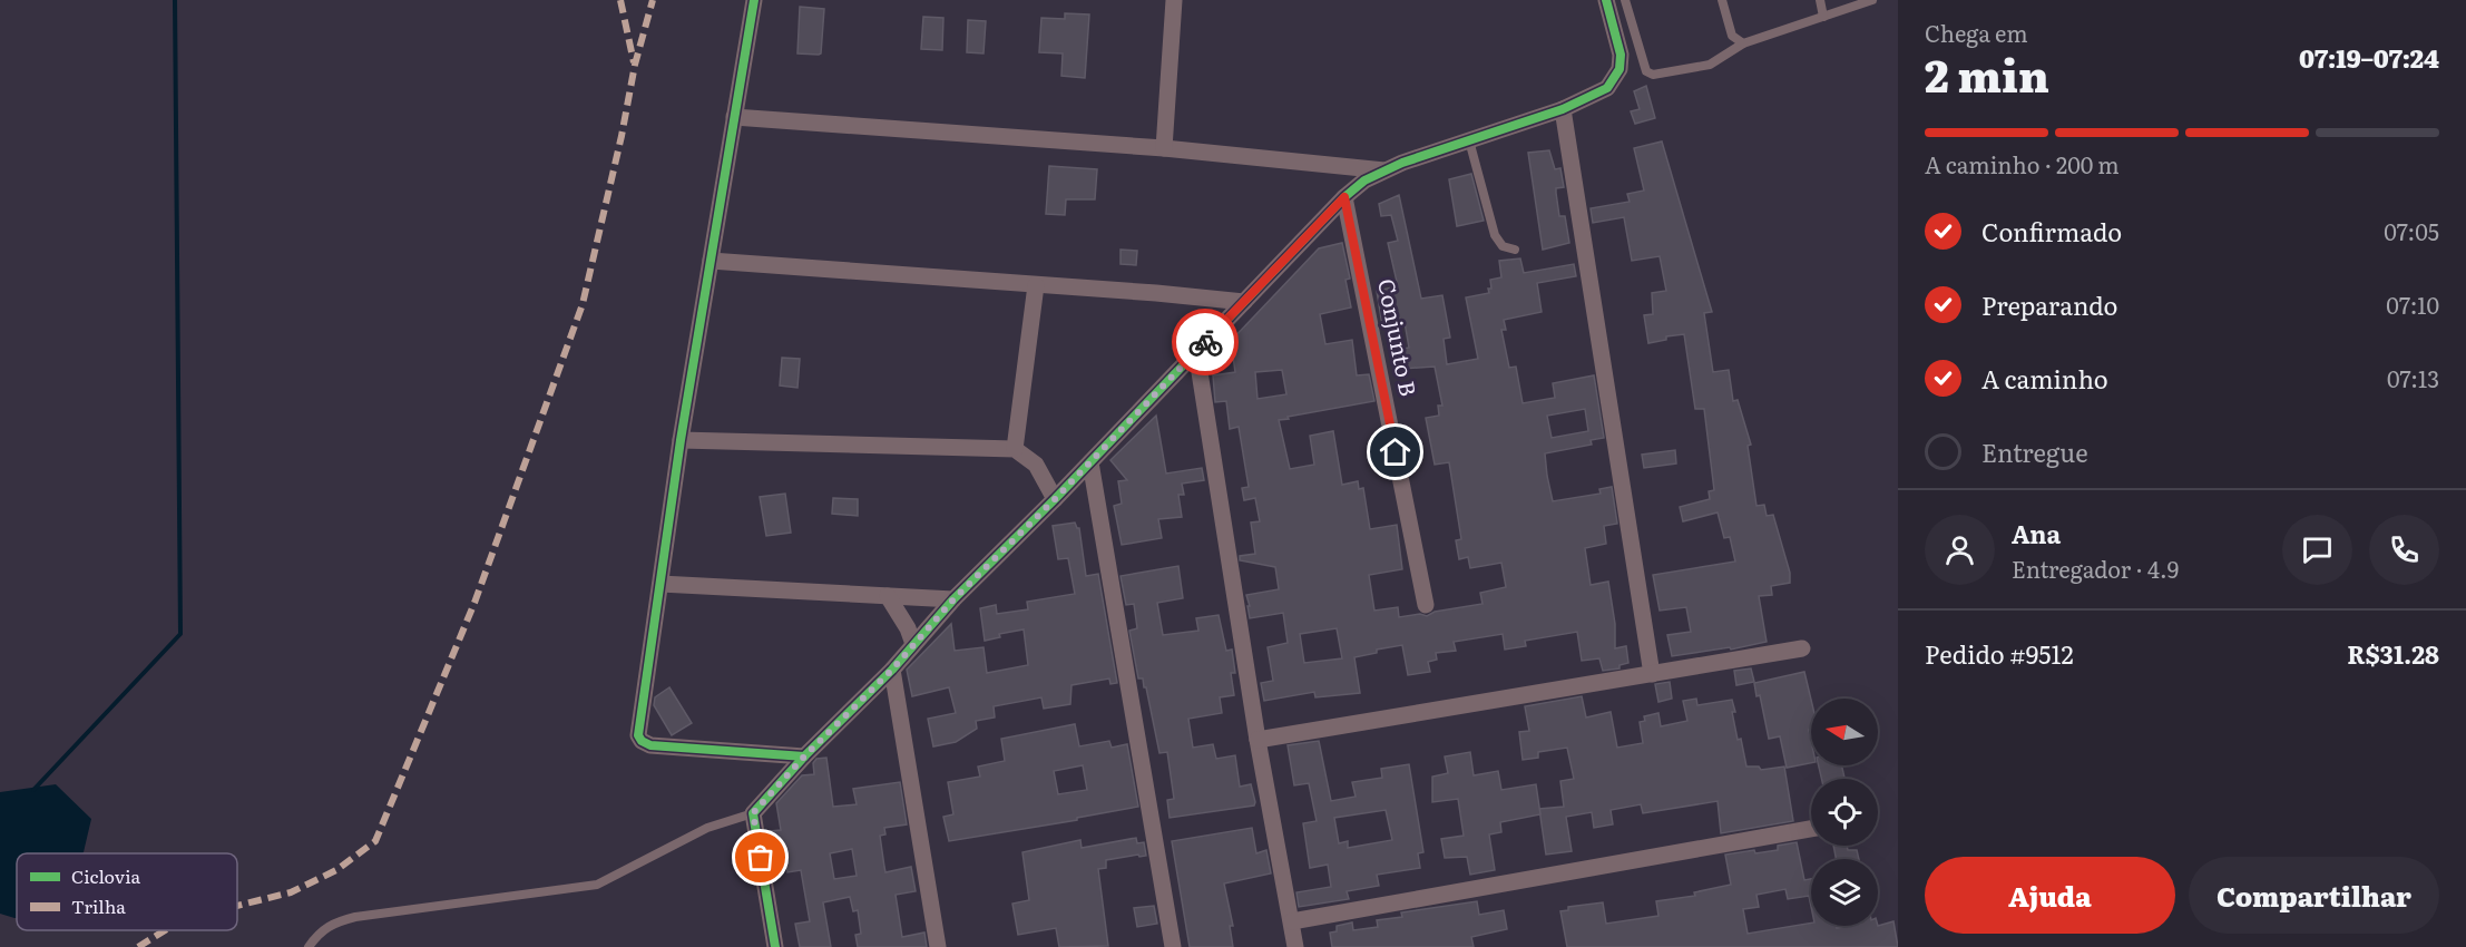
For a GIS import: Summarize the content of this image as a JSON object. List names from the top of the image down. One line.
{"streets":{"street":["Conjunto B"]},"legend":["Ciclovia","Trilha"],"north":"left","page":{"heading":["2 min","Chega em","07:19–07:24"],"panel":["Ana","Entregador · 4.9","Pedido #9512","R$31.28"],"bar":"A caminho · 200 m","list":[["Confirmado","07:05"],["Preparando","07:10"],["A caminho","07:13"],"Entregue"],"buttons":["Ajuda","Compartilhar"]}}
